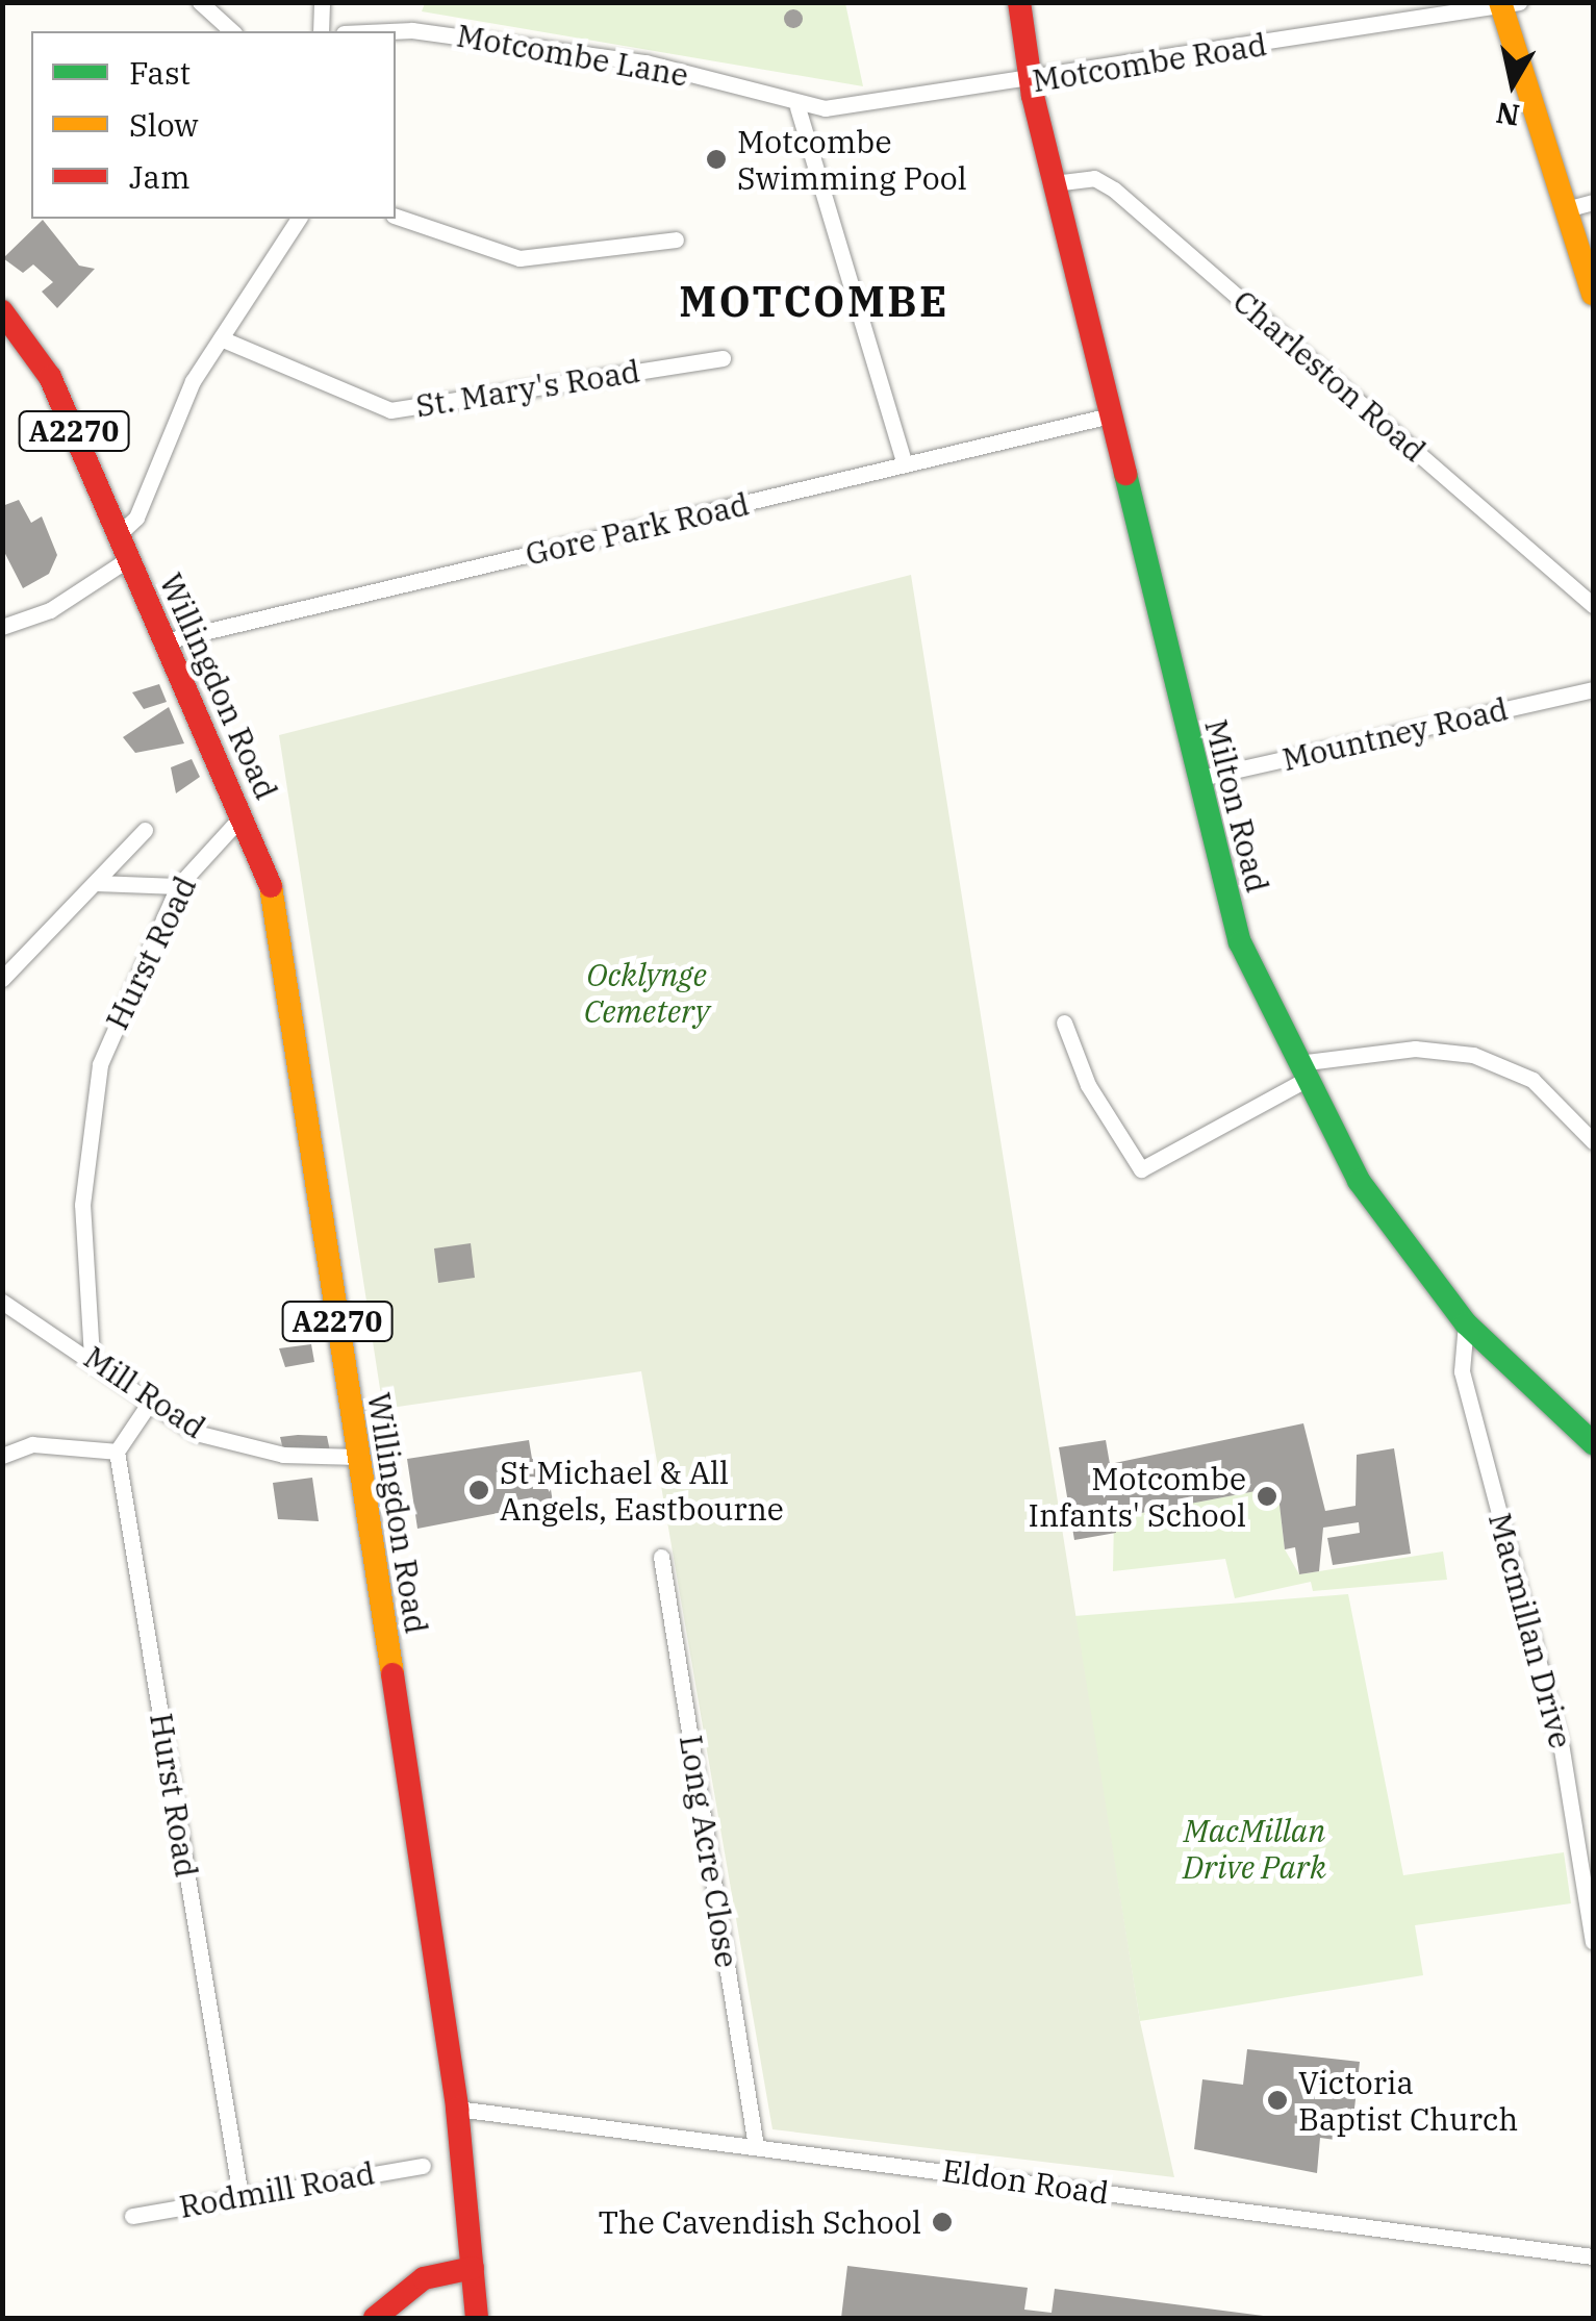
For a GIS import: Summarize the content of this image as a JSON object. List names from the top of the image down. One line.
{"streets":{"main road":["A2270","Willingdon Road","Milton Road"],"street":["Motcombe Lane","Motcombe Road","Charleston Road","St. Mary's Road","Gore Park Road","Mountney Road","Hurst Road","Mill Road","Macmillan Drive","Long Acre Close","Eldon Road","Rodmill Road"]},"crossings":[["Motcombe Lane","Motcombe Road"],["Motcombe Road","Milton Road"],["Charleston Road","Milton Road"],["A2270","Willingdon Road"],["Gore Park Road","Willingdon Road"],["Gore Park Road","Milton Road"],["Willingdon Road","Hurst Road"],["Willingdon Road","Mill Road"],["Willingdon Road","Eldon Road"],["Mountney Road","Milton Road"],["Milton Road","Macmillan Drive"],["Hurst Road","Mill Road"],["Hurst Road","Rodmill Road"],["Long Acre Close","Eldon Road"]],"districts":["MOTCOMBE"],"parks":["Ocklynge Cemetery","MacMillan Drive Park"],"places":["Motcombe Swimming Pool","St Michael & All Angels, Eastbourne","Motcombe Infants' School","Victoria Baptist Church","The Cavendish School"],"legend":["Fast","Slow","Jam"],"north":"bottom"}
